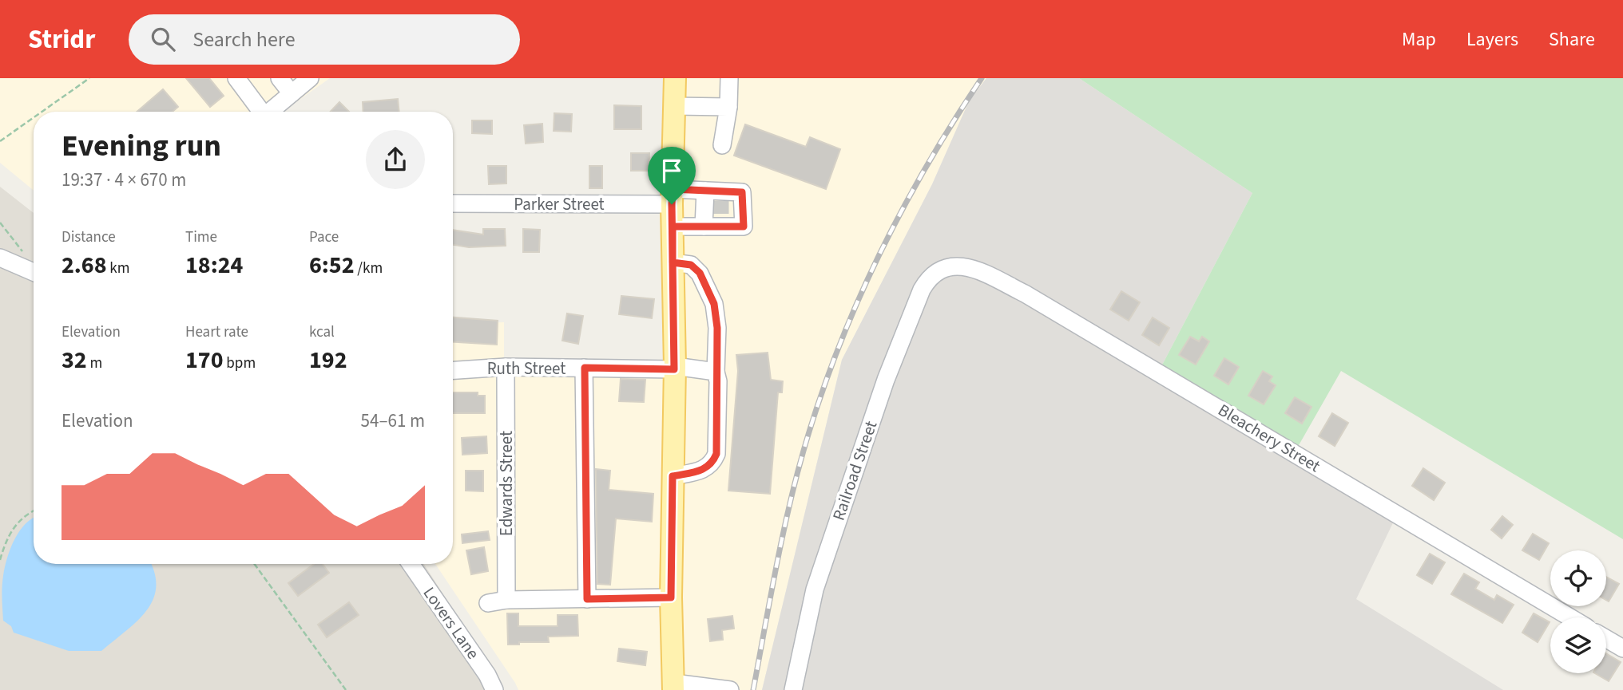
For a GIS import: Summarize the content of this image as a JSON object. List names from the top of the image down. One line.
{"streets":{"street":["Parker Street","Ruth Street","Bleachery Street","Railroad Street","Edwards Street","Lovers Lane"]},"crossings":[["Ruth Street","Edwards Street"],["Bleachery Street","Railroad Street"]],"page":{"header":"Stridr","search":"Search here","nav":["Map","Layers","Share"],"heading":["Evening run","19:37 · 4 × 670 m"],"stats":[["Distance","2.68 km"],["Time","18:24"],["Pace","6:52 /km"],["Elevation","32 m"],["Heart rate","170 bpm"],["kcal","192"]],"chart":["Elevation","54–61 m"]}}
